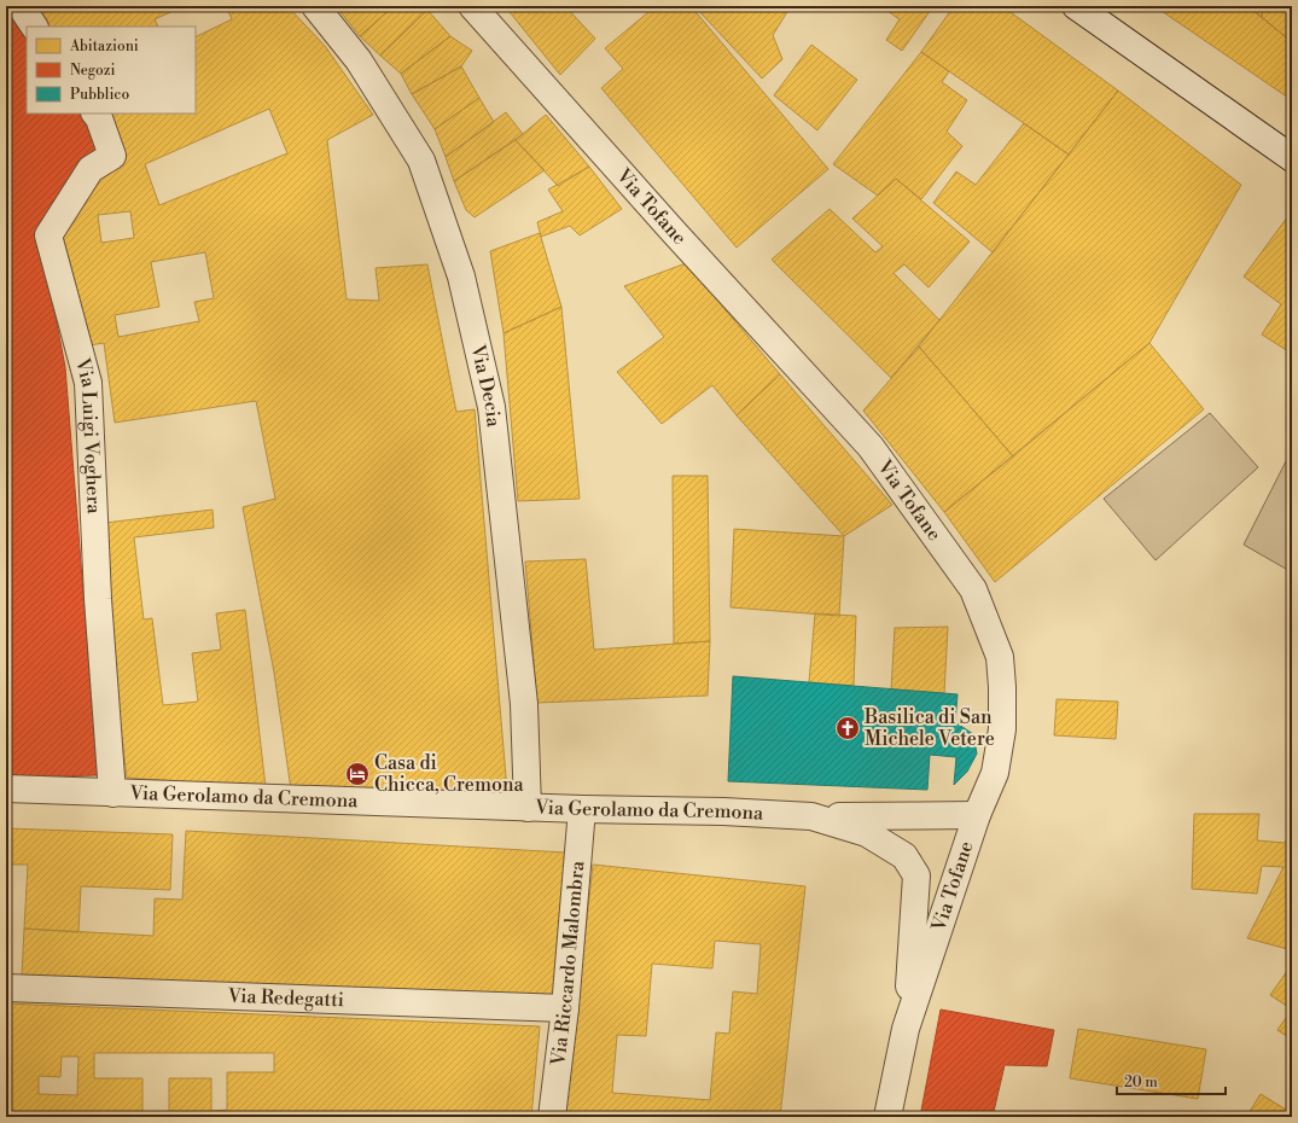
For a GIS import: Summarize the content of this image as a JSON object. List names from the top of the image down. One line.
{"streets":{"street":["Via Tofane","Via Decia","Via Luigi Voghera","Via Gerolamo da Cremona","Via Riccardo Malombra","Via Redegatti"]},"crossings":[["Via Tofane","Via Gerolamo da Cremona"],["Via Decia","Via Gerolamo da Cremona"],["Via Luigi Voghera","Via Gerolamo da Cremona"],["Via Gerolamo da Cremona","Via Riccardo Malombra"],["Via Riccardo Malombra","Via Redegatti"]],"places":{"church":["Basilica di San Michele Vetere"],"hotel":["Casa di Chicca, Cremona"]},"legend":["Abitazioni","Negozi","Pubblico"],"scale_bar":"20 m"}
